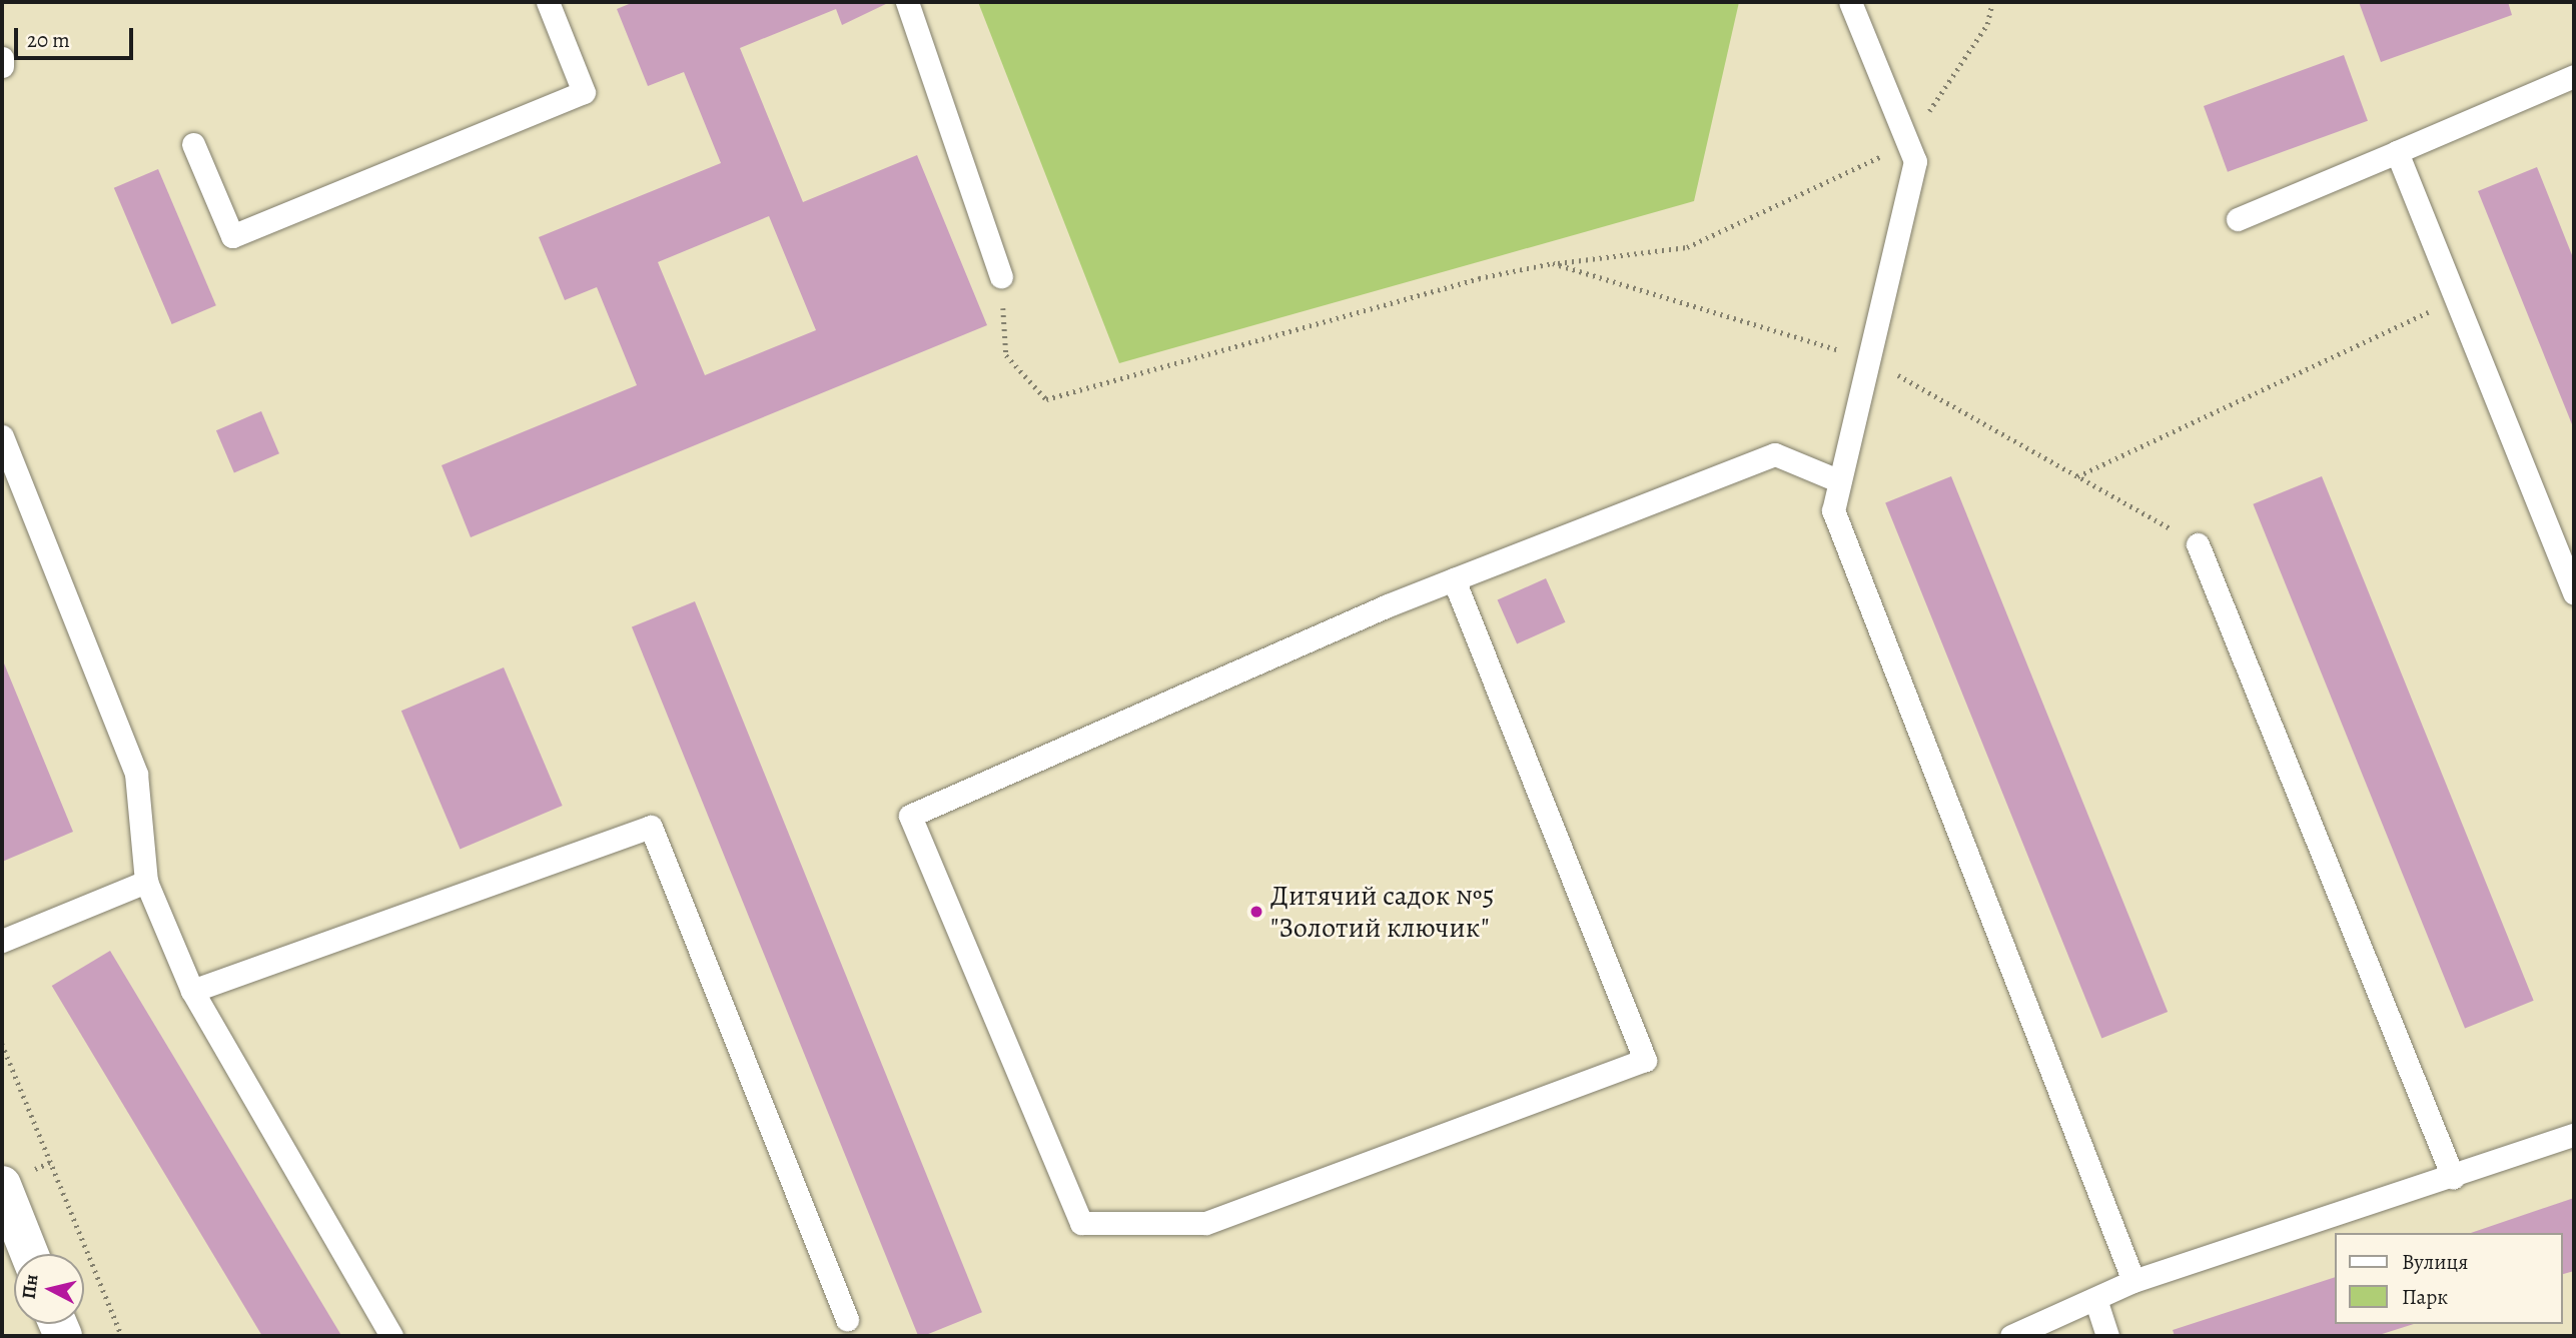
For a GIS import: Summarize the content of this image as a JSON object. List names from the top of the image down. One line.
{"places":["Дитячий садок №5 \"Золотий ключик\""],"legend":["Вулиця","Парк"],"scale_bar":"20 m","north":"left"}
